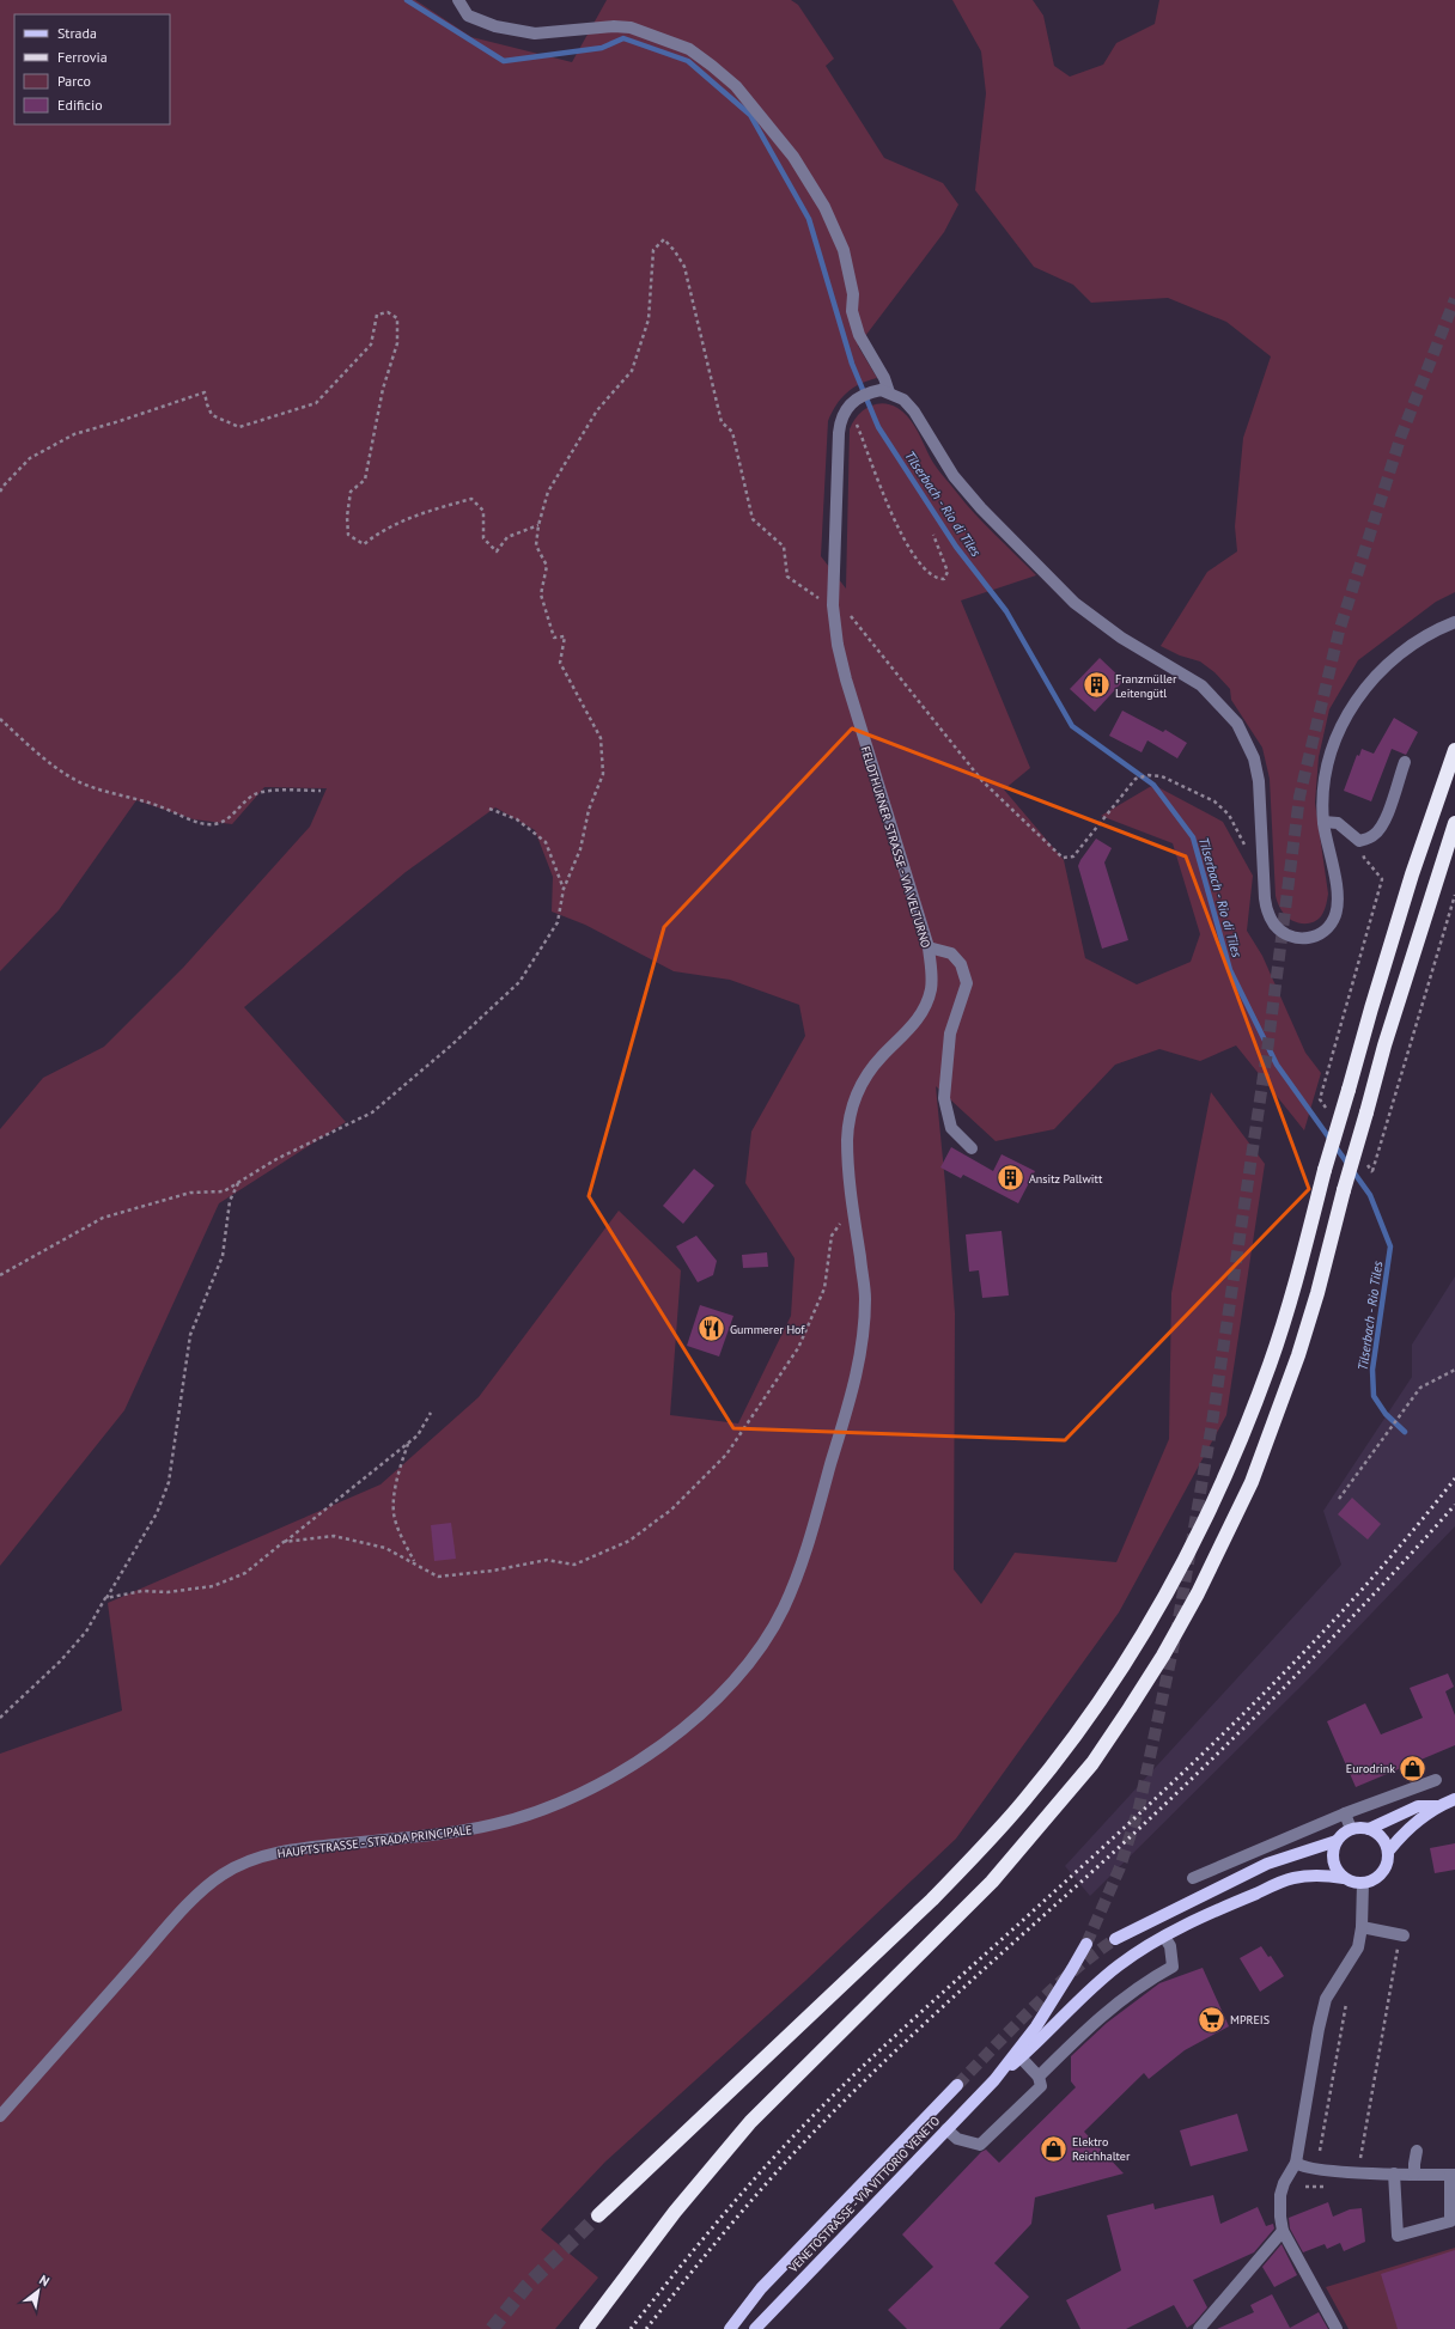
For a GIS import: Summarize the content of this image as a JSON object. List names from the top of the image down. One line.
{"streets":{"main road":["VENETOSTRASSE - VIA VITTORIO VENETO"],"street":["FELDTHURNER STRASSE - VIA VELTURNO","HAUPTSTRASSE - STRADA PRINCIPALE"]},"crossings":[["FELDTHURNER STRASSE - VIA VELTURNO","HAUPTSTRASSE - STRADA PRINCIPALE"]],"water":["Tilserbach - Rio di Tiles","Tilserbach - Rio Tiles"],"places":{"building":["Franzmüller Leitengütl","Ansitz Pallwitt"],"restaurant":["Gummerer Hof"],"shop":["Eurodrink","Elektro Reichhalter"],"supermarket":["MPREIS"]},"legend":["Strada","Ferrovia","Parco","Edificio"],"north":"top right"}
